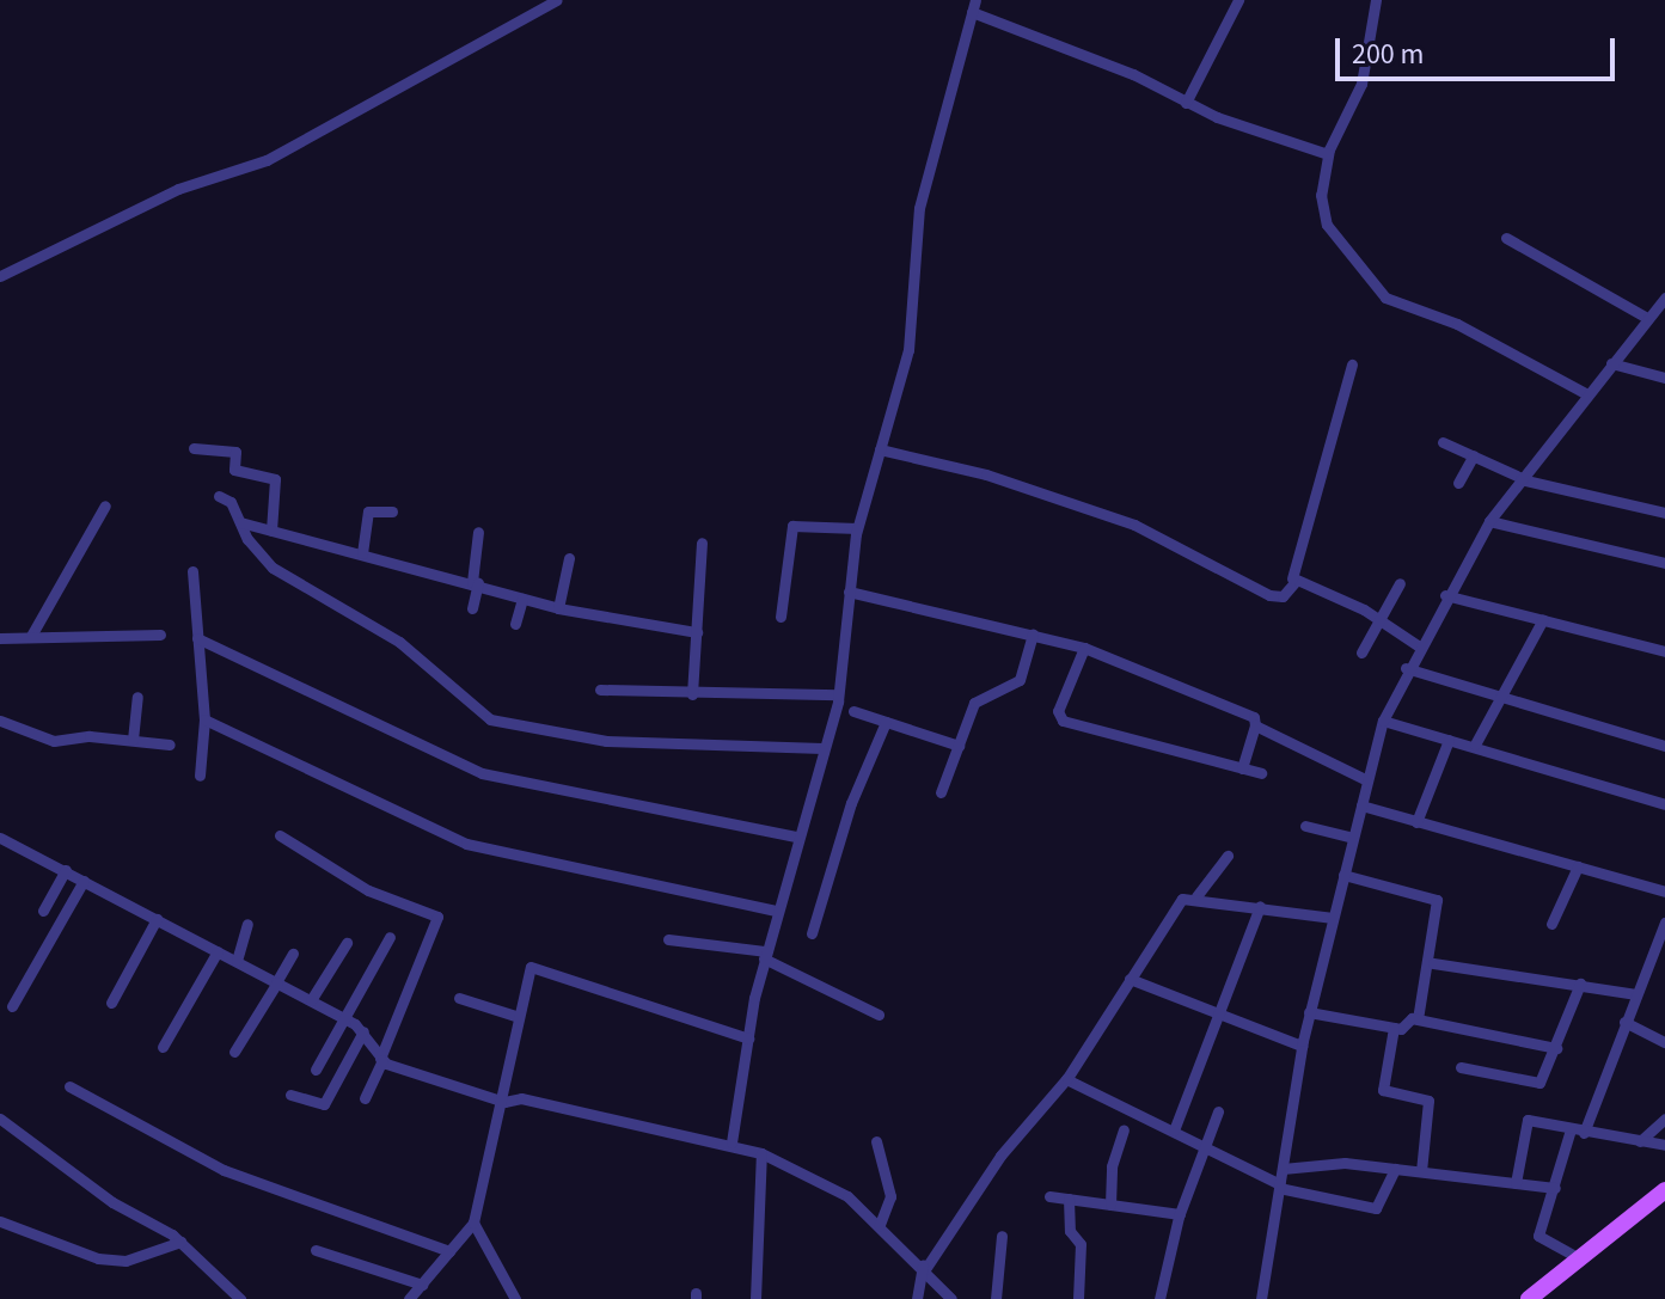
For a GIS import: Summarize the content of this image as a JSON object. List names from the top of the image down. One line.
{"scale_bar":"200 m"}
